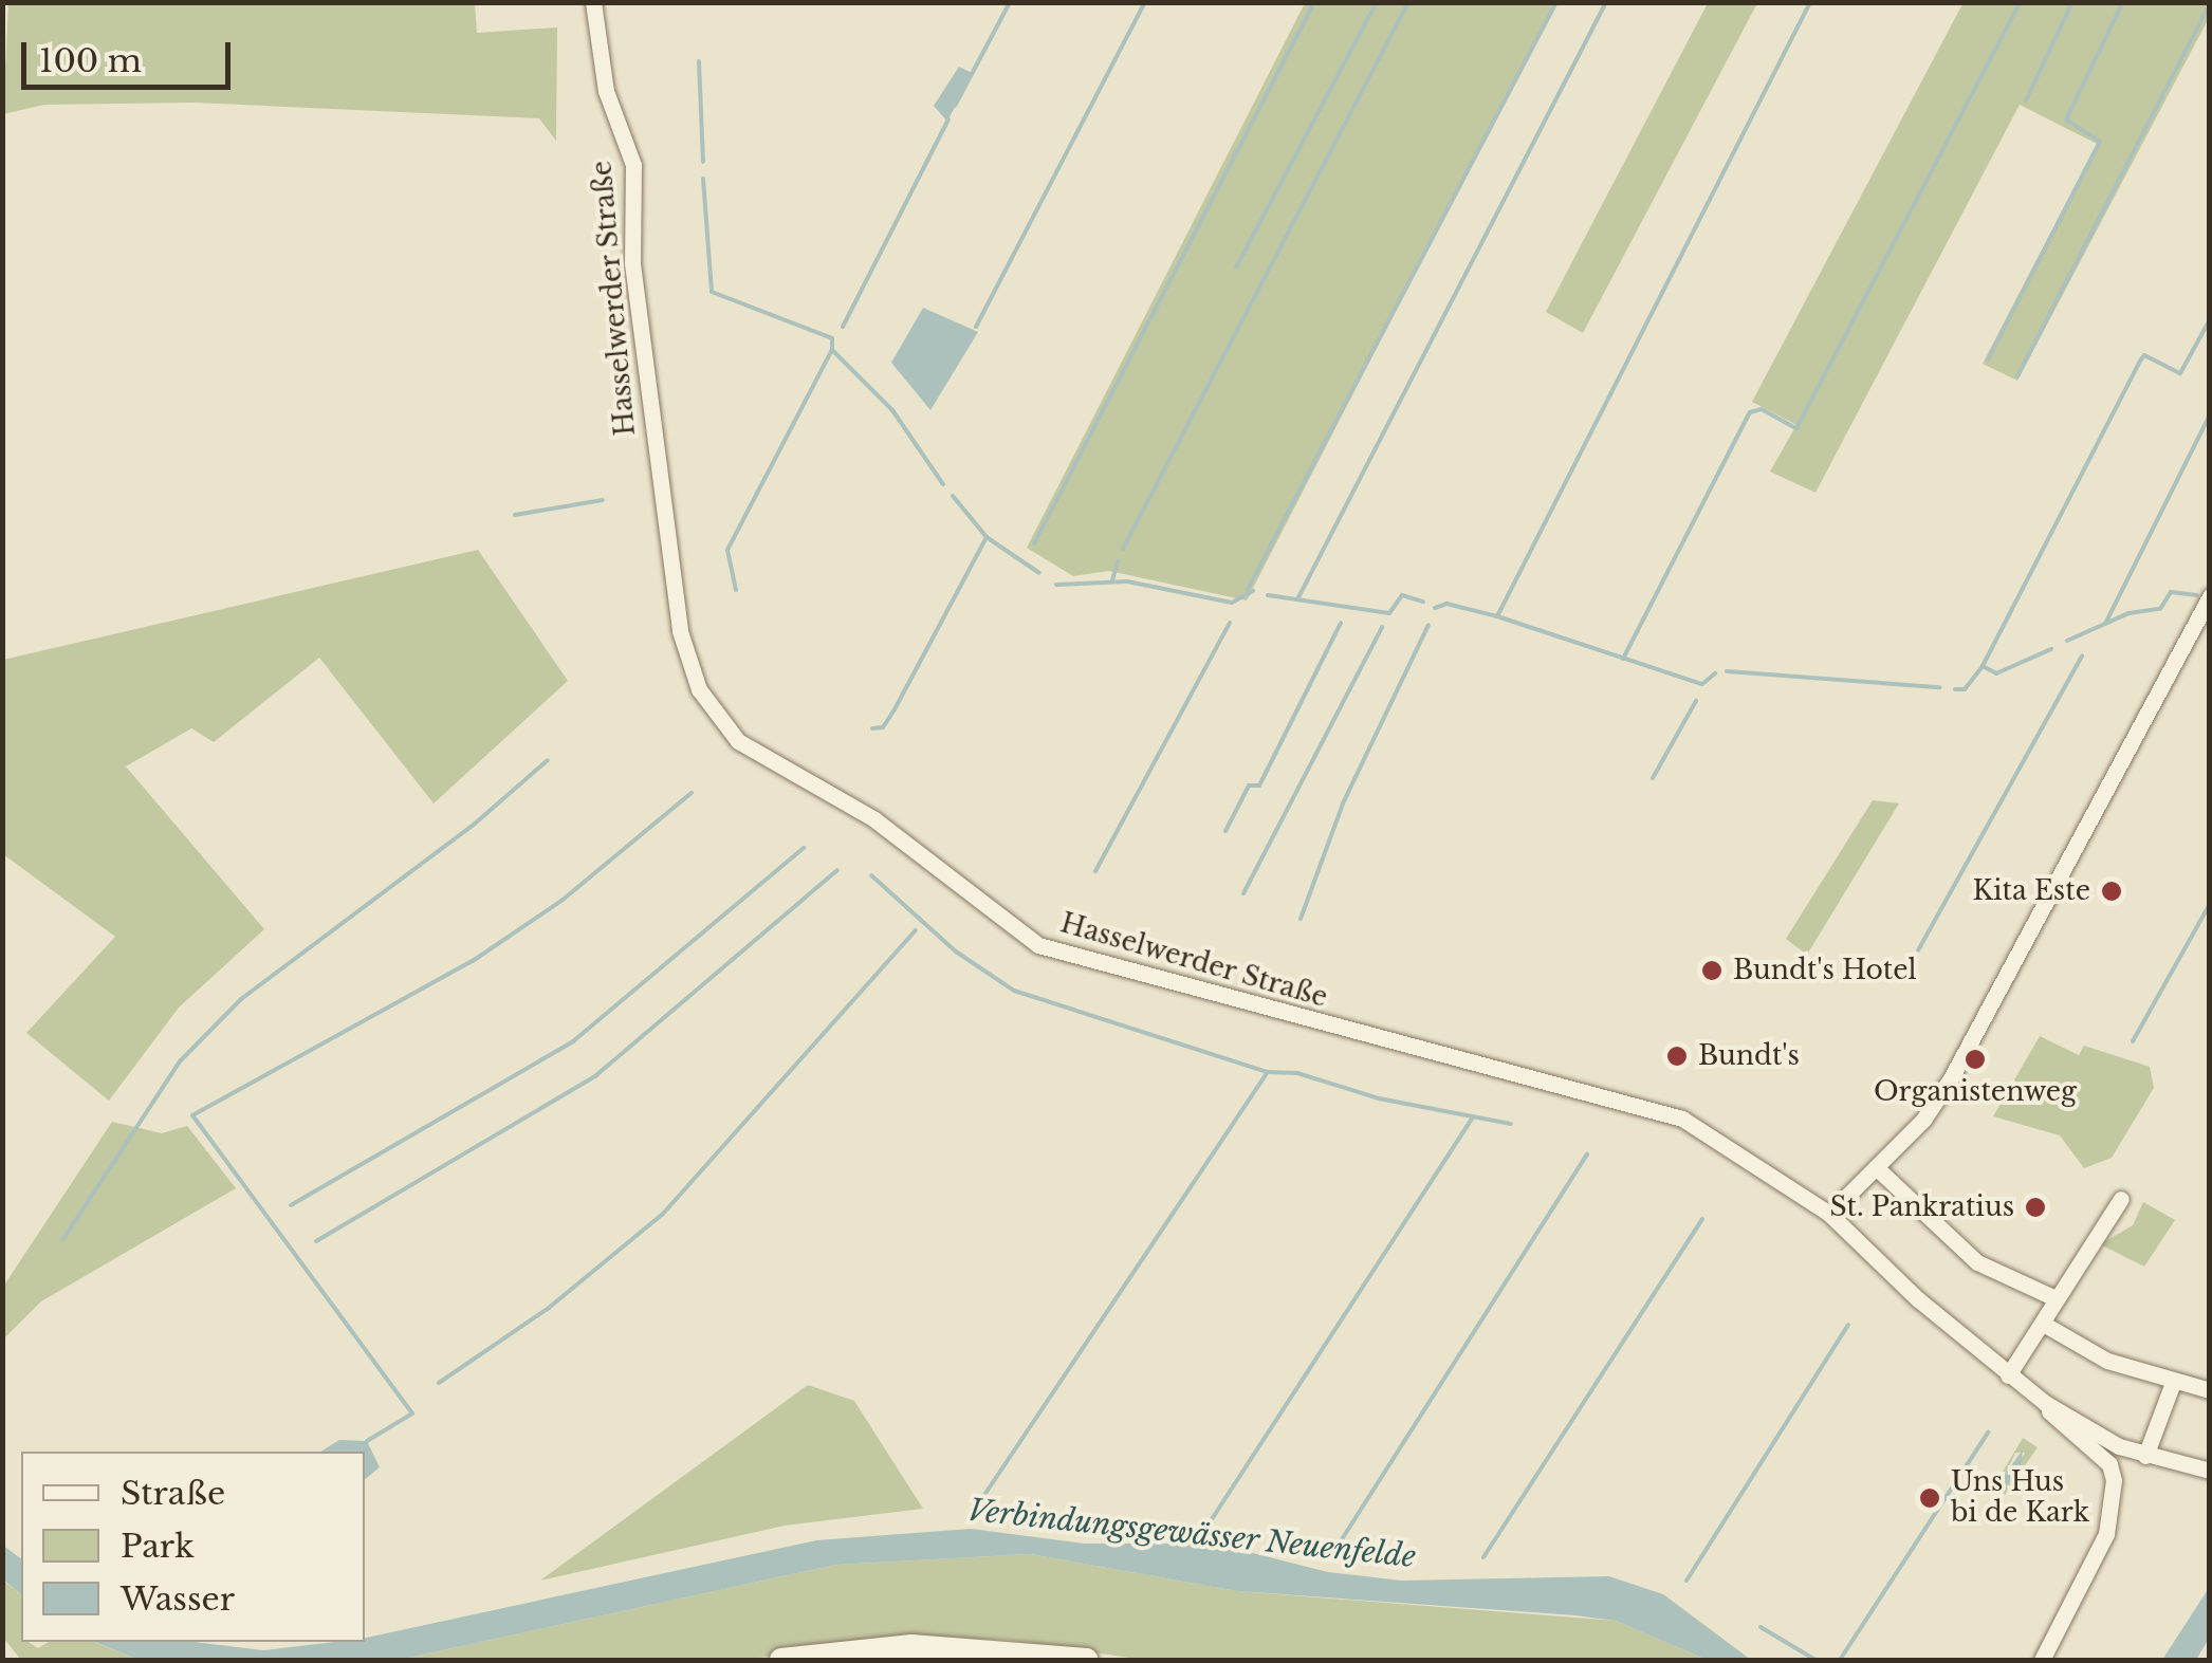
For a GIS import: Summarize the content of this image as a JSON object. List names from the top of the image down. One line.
{"streets":{"street":["Hasselwerder Straße"]},"water":["Verbindungsgewässer Neuenfelde"],"places":["Kita Este","Bundt's Hotel","Bundt's","Organistenweg","St. Pankratius","Uns Hus bi de Kark"],"legend":["Straße","Park","Wasser"],"scale_bar":"100 m"}
